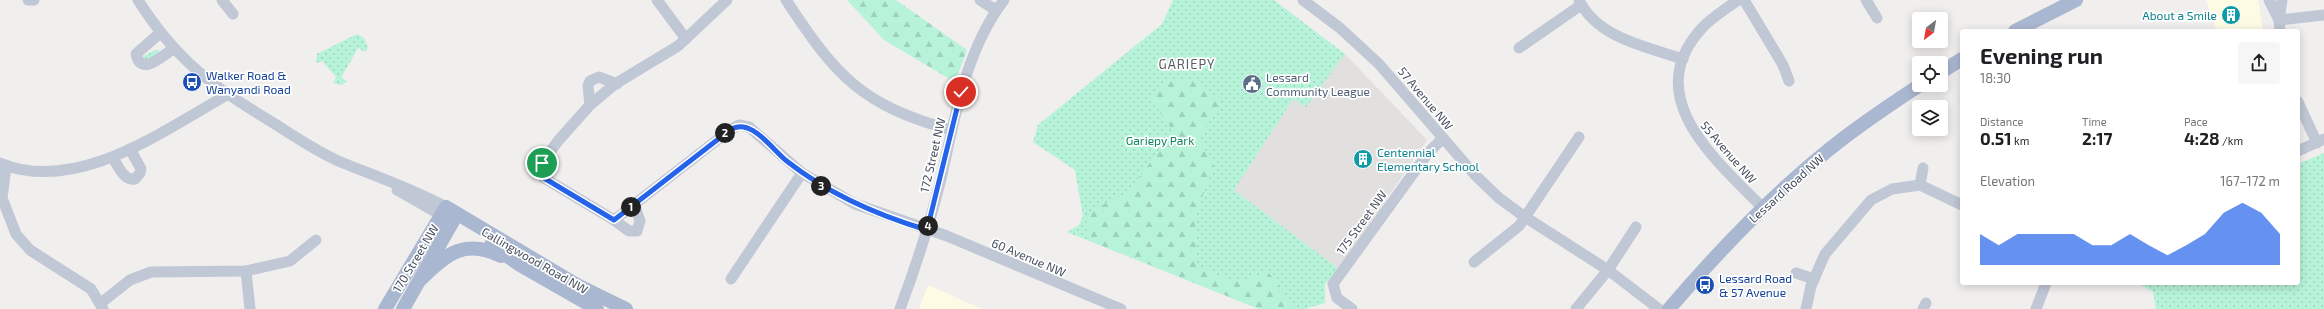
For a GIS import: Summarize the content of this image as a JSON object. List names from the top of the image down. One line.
{"streets":{"main road":["Lessard Road NW","170 Street NW","Callingwood Road NW"],"street":["57 Avenue NW","55 Avenue NW","172 Street NW","175 Street NW","60 Avenue NW"]},"crossings":[["57 Avenue NW","175 Street NW"],["55 Avenue NW","Lessard Road NW"],["172 Street NW","60 Avenue NW"],["170 Street NW","Callingwood Road NW"]],"districts":["GARIEPY"],"parks":["Gariepy Park"],"places":{"building":["About a Smile","Centennial Elementary School"],"bus stop":["Walker Road & Wanyandi Road","Lessard Road & 57 Avenue"],"public building":["Lessard Community League"]},"north":"bottom left","page":{"heading":["Evening run","18:30"],"stats":[["Distance","0.51 km"],["Time","2:17"],["Pace","4:28 /km"]],"pins":["2","3","1","4"],"chart":["Elevation","167–172 m"]}}
